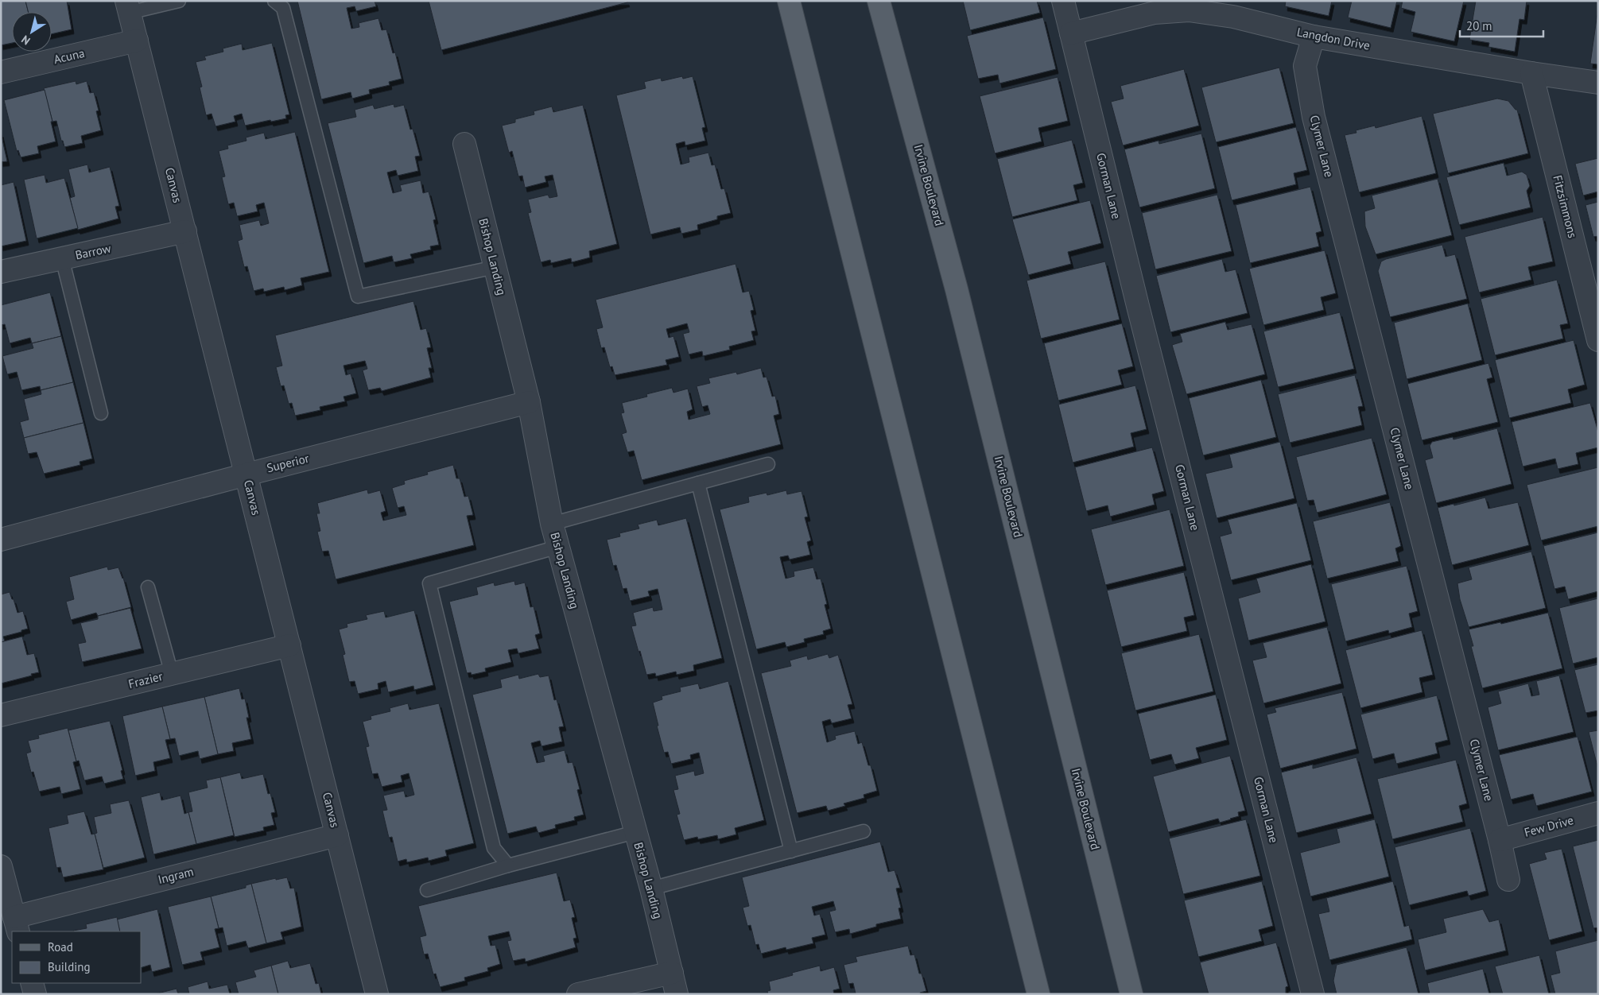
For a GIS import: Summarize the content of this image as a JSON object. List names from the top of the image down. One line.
{"streets":{"main road":["Irvine Boulevard"],"street":["Langdon Drive","Acuna","Clymer Lane","Canvas","Gorman Lane","Fitzsimmons","Barrow","Bishop Landing","Superior","Frazier","Few Drive","Ingram"]},"crossings":[["Langdon Drive","Clymer Lane"],["Langdon Drive","Gorman Lane"],["Langdon Drive","Fitzsimmons"],["Acuna","Canvas"],["Clymer Lane","Few Drive"],["Canvas","Barrow"],["Canvas","Superior"],["Canvas","Frazier"],["Canvas","Ingram"],["Bishop Landing","Superior"]],"legend":["Road","Building"],"scale_bar":"20 m","north":"bottom left"}
